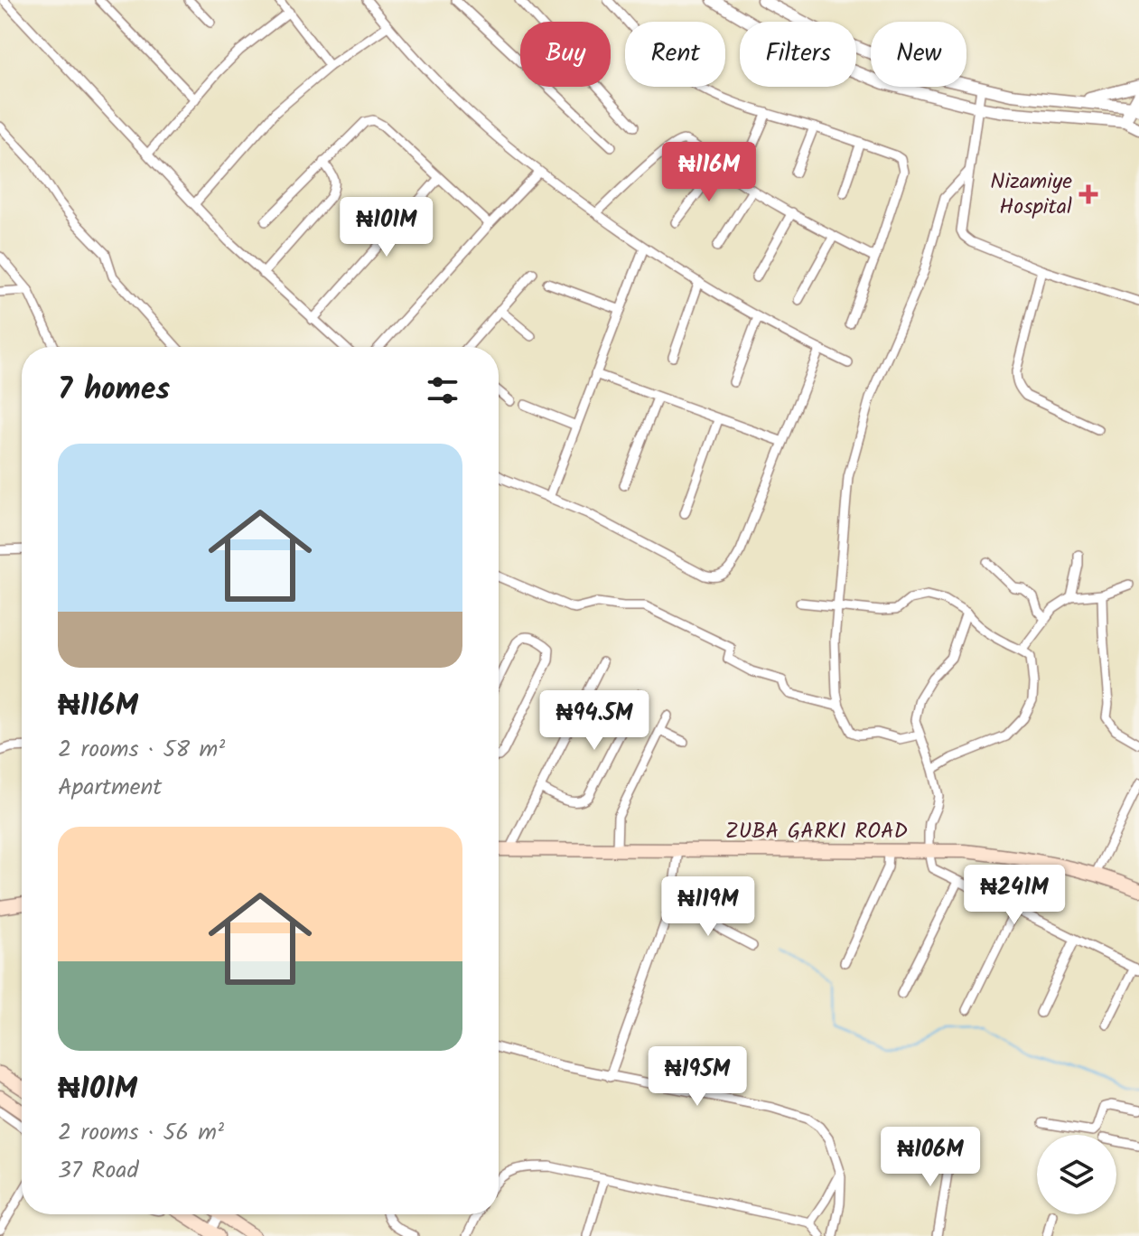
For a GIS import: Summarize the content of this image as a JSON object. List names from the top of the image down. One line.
{"streets":{"main road":["ZUBA GARKI ROAD"]},"places":{"health":["Nizamiye Hospital"]},"page":{"chip":["Buy","Rent","Filters","New"],"price":["₦116M","₦101M","₦94.5M","₦241M","₦119M","₦195M","₦106M"],"heading":"7 homes","list":[{"name":"₦116M","note":"2 rooms · 58 m² · Apartment"},{"name":"₦101M","note":"2 rooms · 56 m² · 37 Road"}]}}
